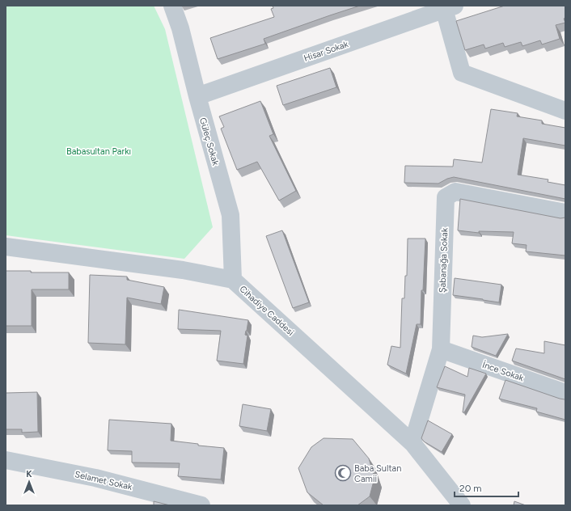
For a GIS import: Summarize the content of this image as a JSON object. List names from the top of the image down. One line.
{"streets":{"street":["Hisar Sokak","Güleç Sokak","Şabanağa Sokak","Cihadiye Caddesi","İnce Sokak","Selamet Sokak"]},"crossings":[["Hisar Sokak","Güleç Sokak"],["Güleç Sokak","Cihadiye Caddesi"],["Şabanağa Sokak","Cihadiye Caddesi"],["Şabanağa Sokak","İnce Sokak"]],"parks":["Babasultan Parkı"],"places":{"mosque":["Baba Sultan Camii"]},"scale_bar":"20 m","north":"top"}
